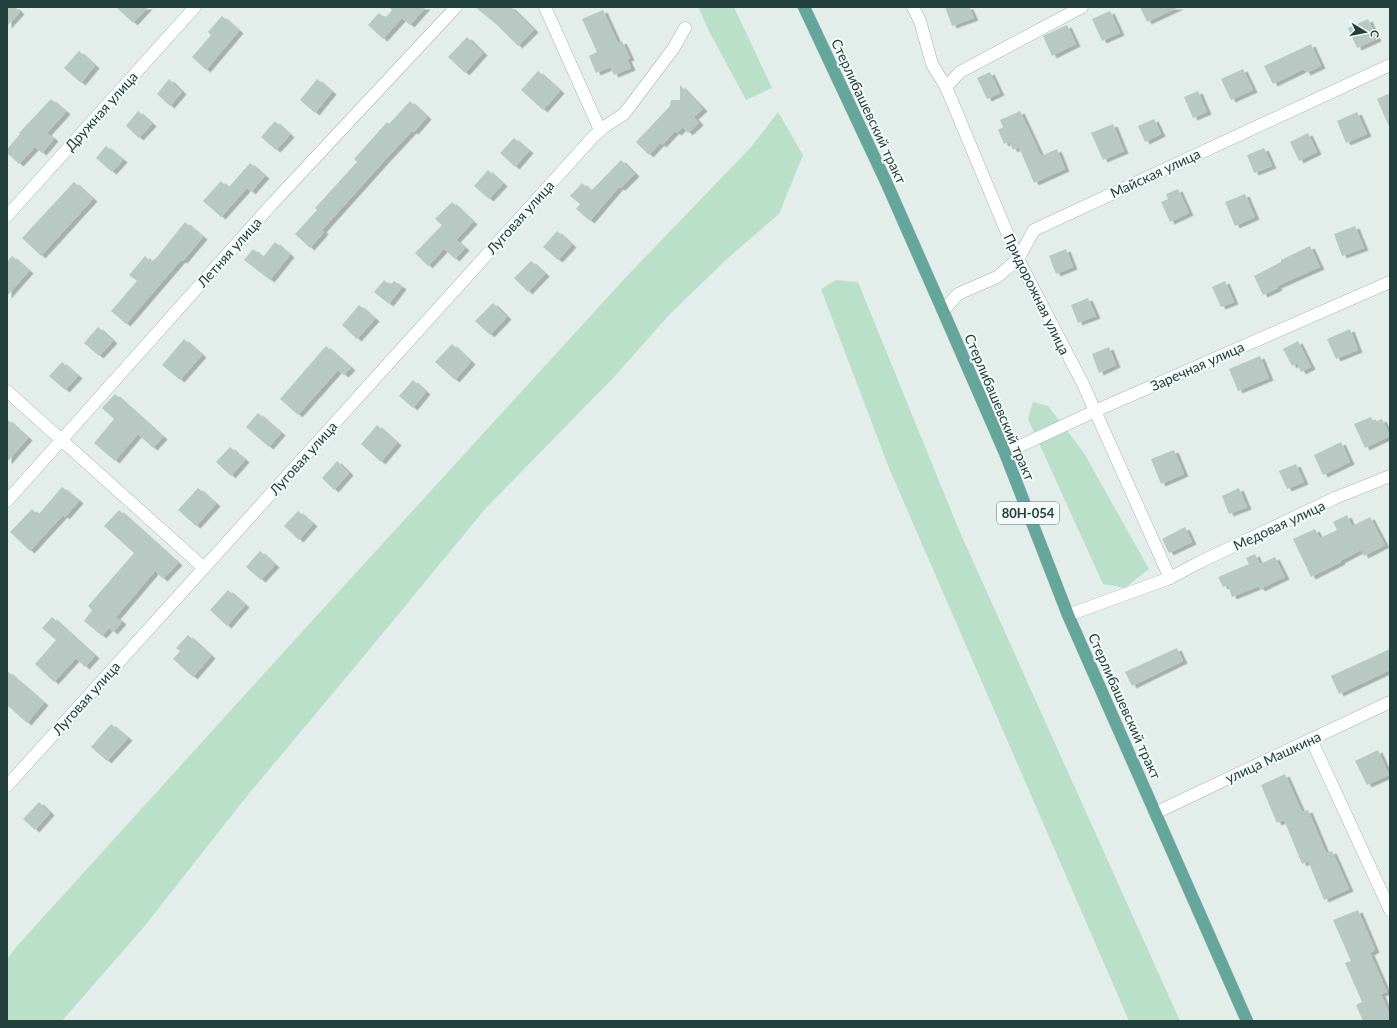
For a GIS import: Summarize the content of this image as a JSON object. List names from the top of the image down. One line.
{"streets":{"main road":["Стерлибашевский тракт","80Н-054"],"street":["Дружная улица","Майская улица","Луговая улица","Летняя улица","Придорожная улица","Заречная улица","Медовая улица","улица Машкина"]},"crossings":[["Стерлибашевский тракт","Майская улица"],["Стерлибашевский тракт","Заречная улица"],["Стерлибашевский тракт","Медовая улица"],["Стерлибашевский тракт","улица Машкина"],["Майская улица","Придорожная улица"],["Придорожная улица","Заречная улица"],["Придорожная улица","Медовая улица"]],"north":"right"}
